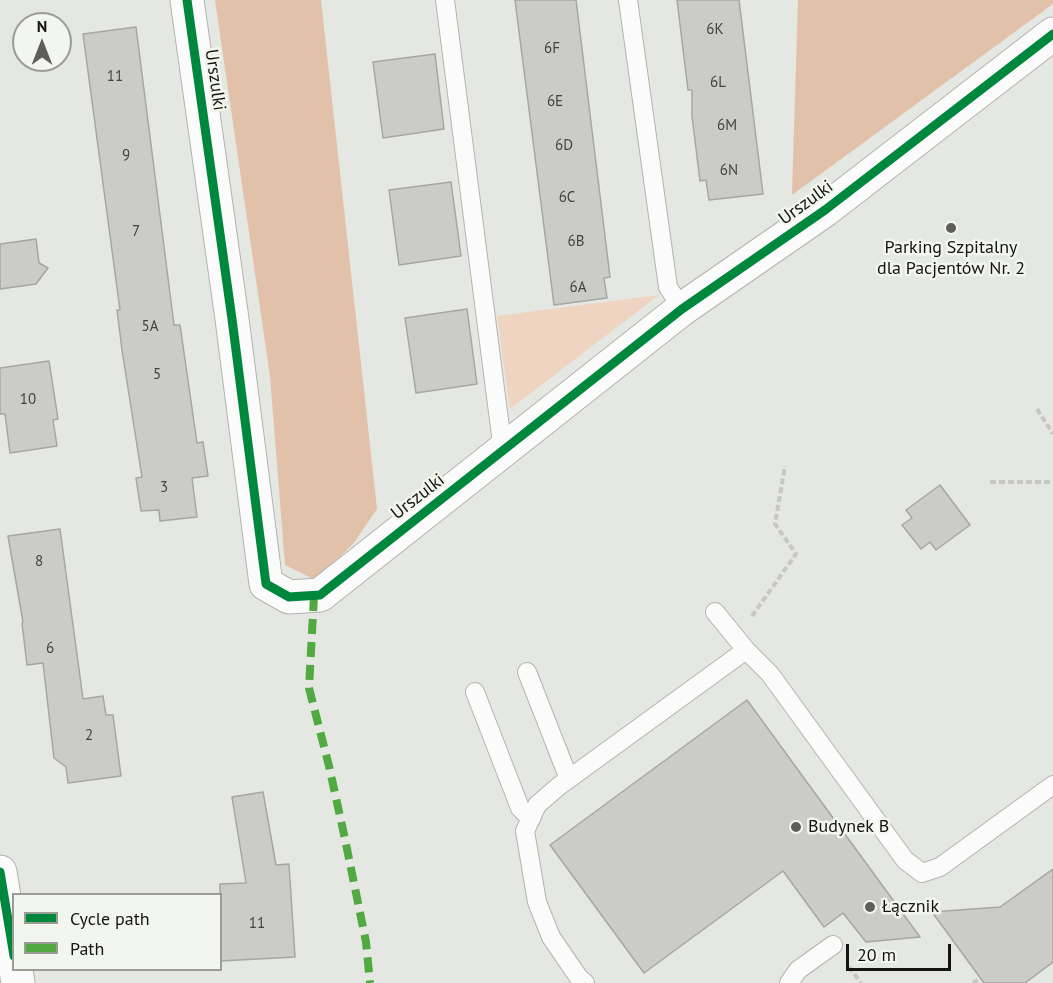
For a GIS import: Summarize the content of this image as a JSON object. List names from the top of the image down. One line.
{"streets":{"street":["Urszulki"]},"places":["Parking Szpitalny dla Pacjentów Nr. 2","Budynek B","Łącznik"],"house_numbers":["6K","6F","11","6L","6E","6M","6D","9","6N","6C","7","6B","6A","5A","5","10","3","8","6","2","11"],"legend":["Cycle path","Path"],"scale_bar":"20 m","north":"top"}
